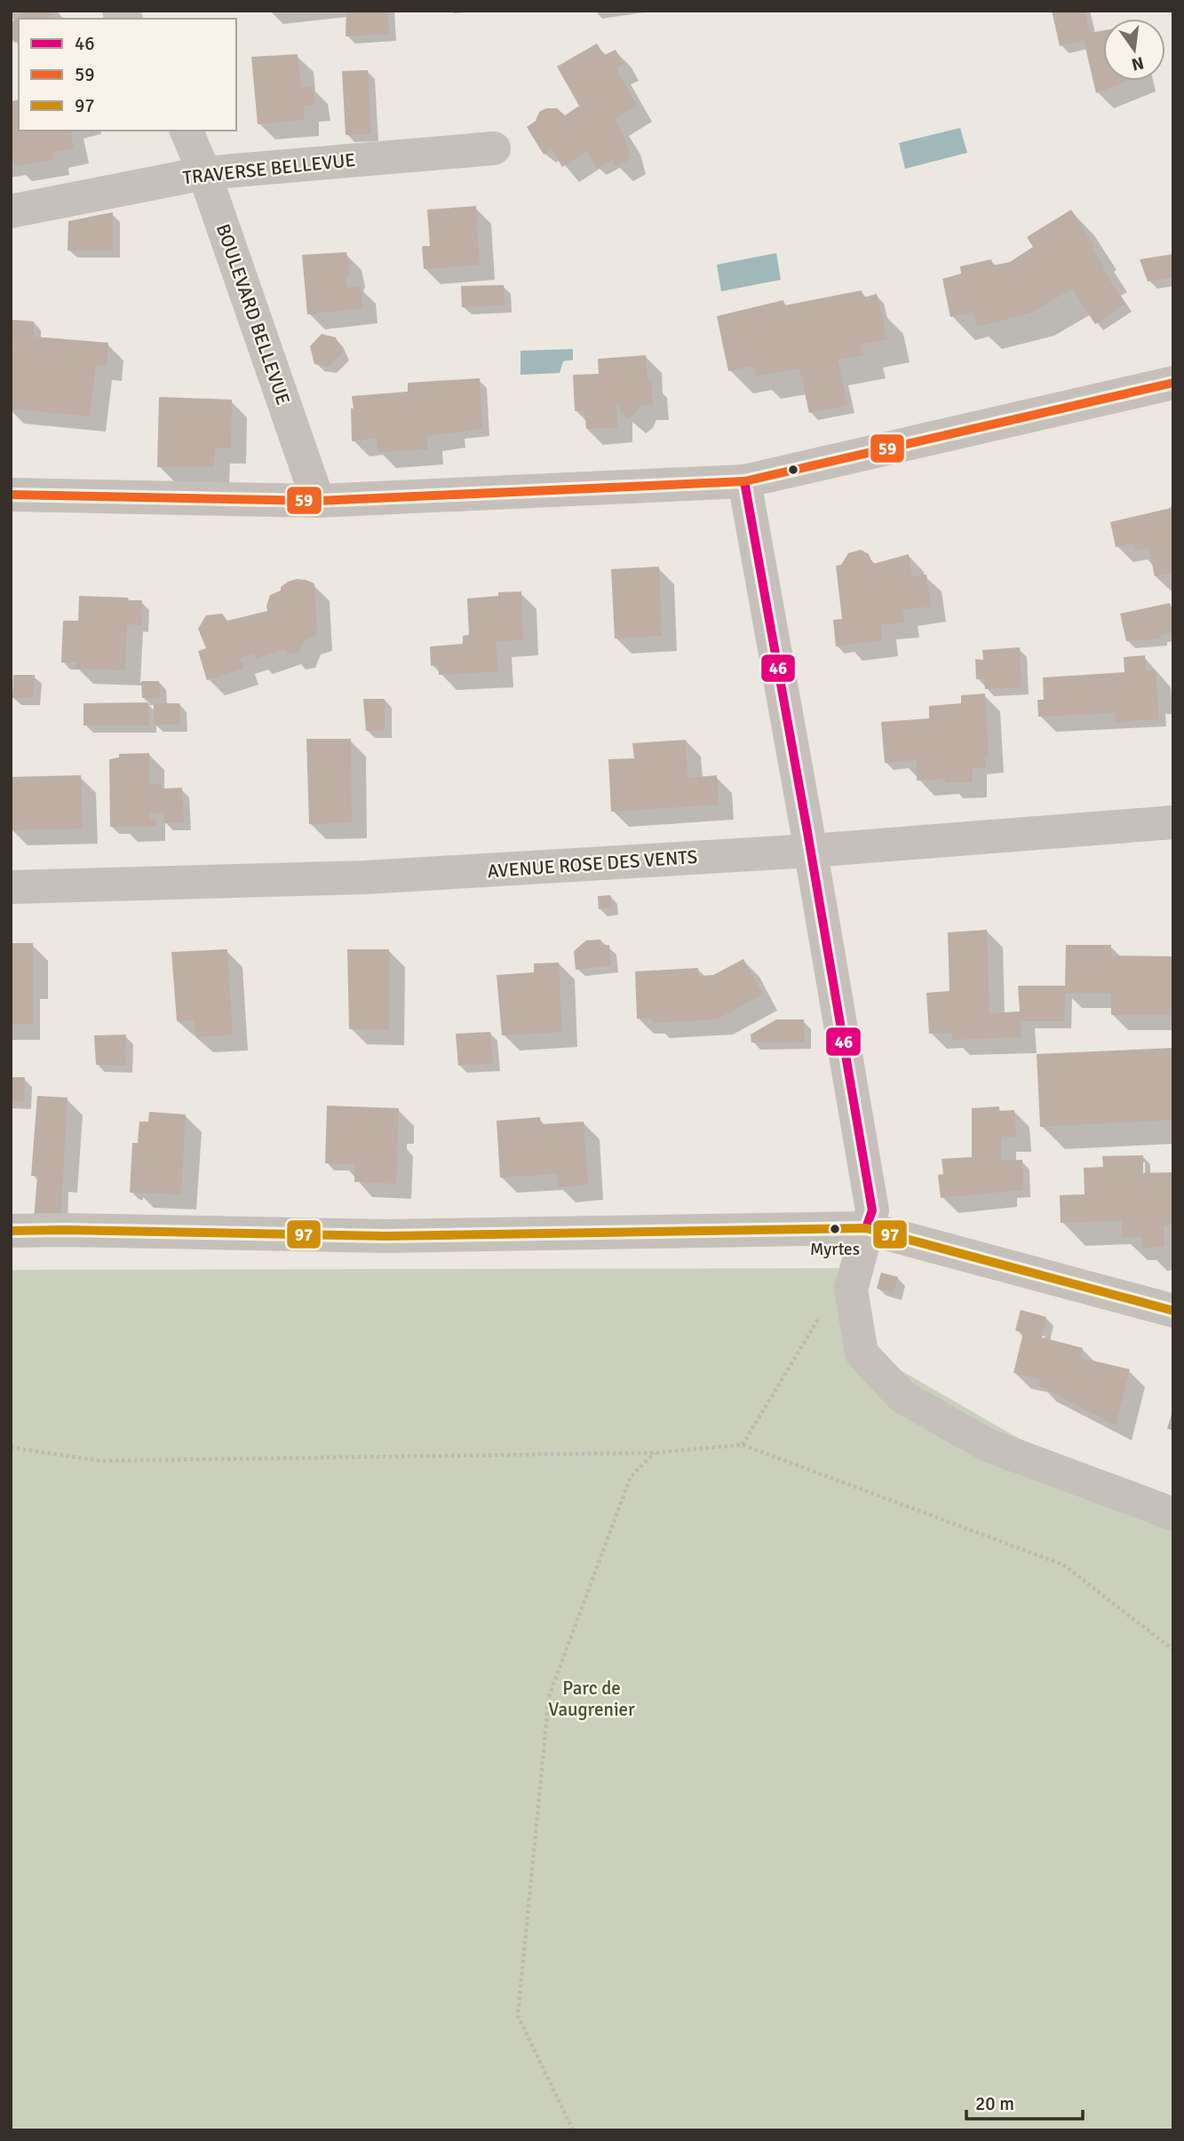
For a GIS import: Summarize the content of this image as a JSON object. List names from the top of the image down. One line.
{"streets":{"street":["TRAVERSE BELLEVUE","BOULEVARD BELLEVUE","AVENUE ROSE DES VENTS"]},"crossings":[["TRAVERSE BELLEVUE","BOULEVARD BELLEVUE"]],"parks":["Parc de Vaugrenier"],"places":["Myrtes"],"lines":["transit line 59","transit line 46","transit line 97"],"legend":["46","59","97"],"scale_bar":"20 m","north":"bottom"}
